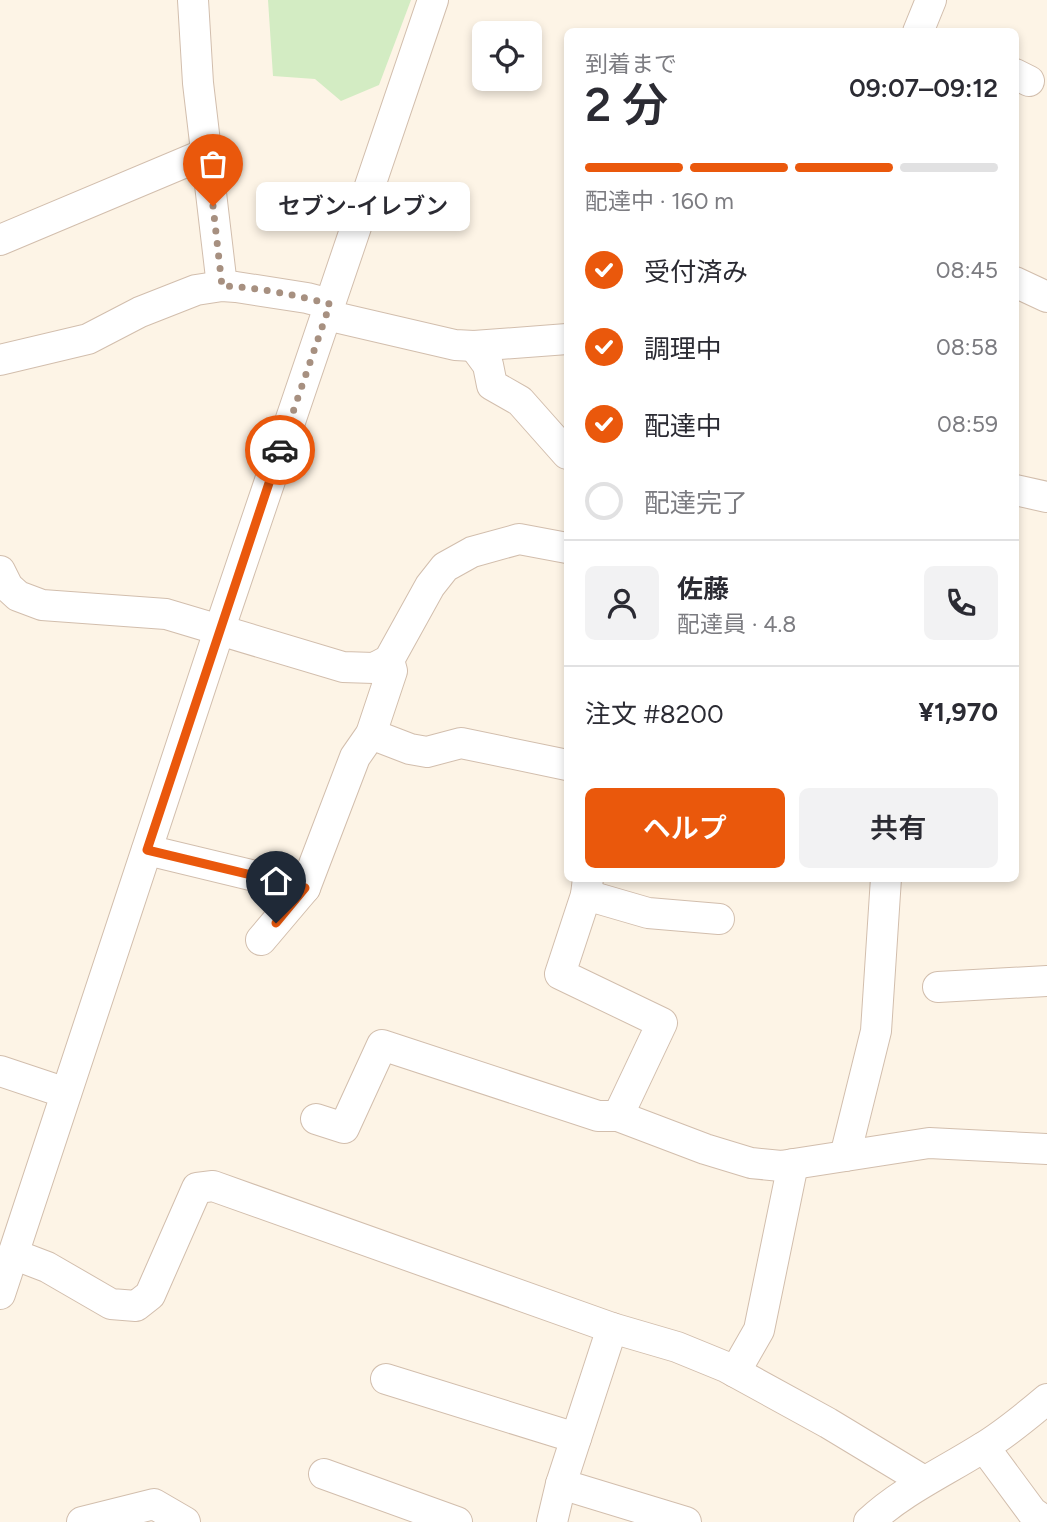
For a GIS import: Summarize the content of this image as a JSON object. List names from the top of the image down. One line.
{"places":["セブン-イレブン"],"page":{"heading":["2 分","到着まで","09:07–09:12"],"panel":["佐藤","配達員 · 4.8","注文 #8200","¥1,970"],"bar":"配達中 · 160 m","bubble":"セブン-イレブン","list":[["受付済み","08:45"],["調理中","08:58"],["配達中","08:59"],"配達完了"],"buttons":["ヘルプ","共有"]}}
